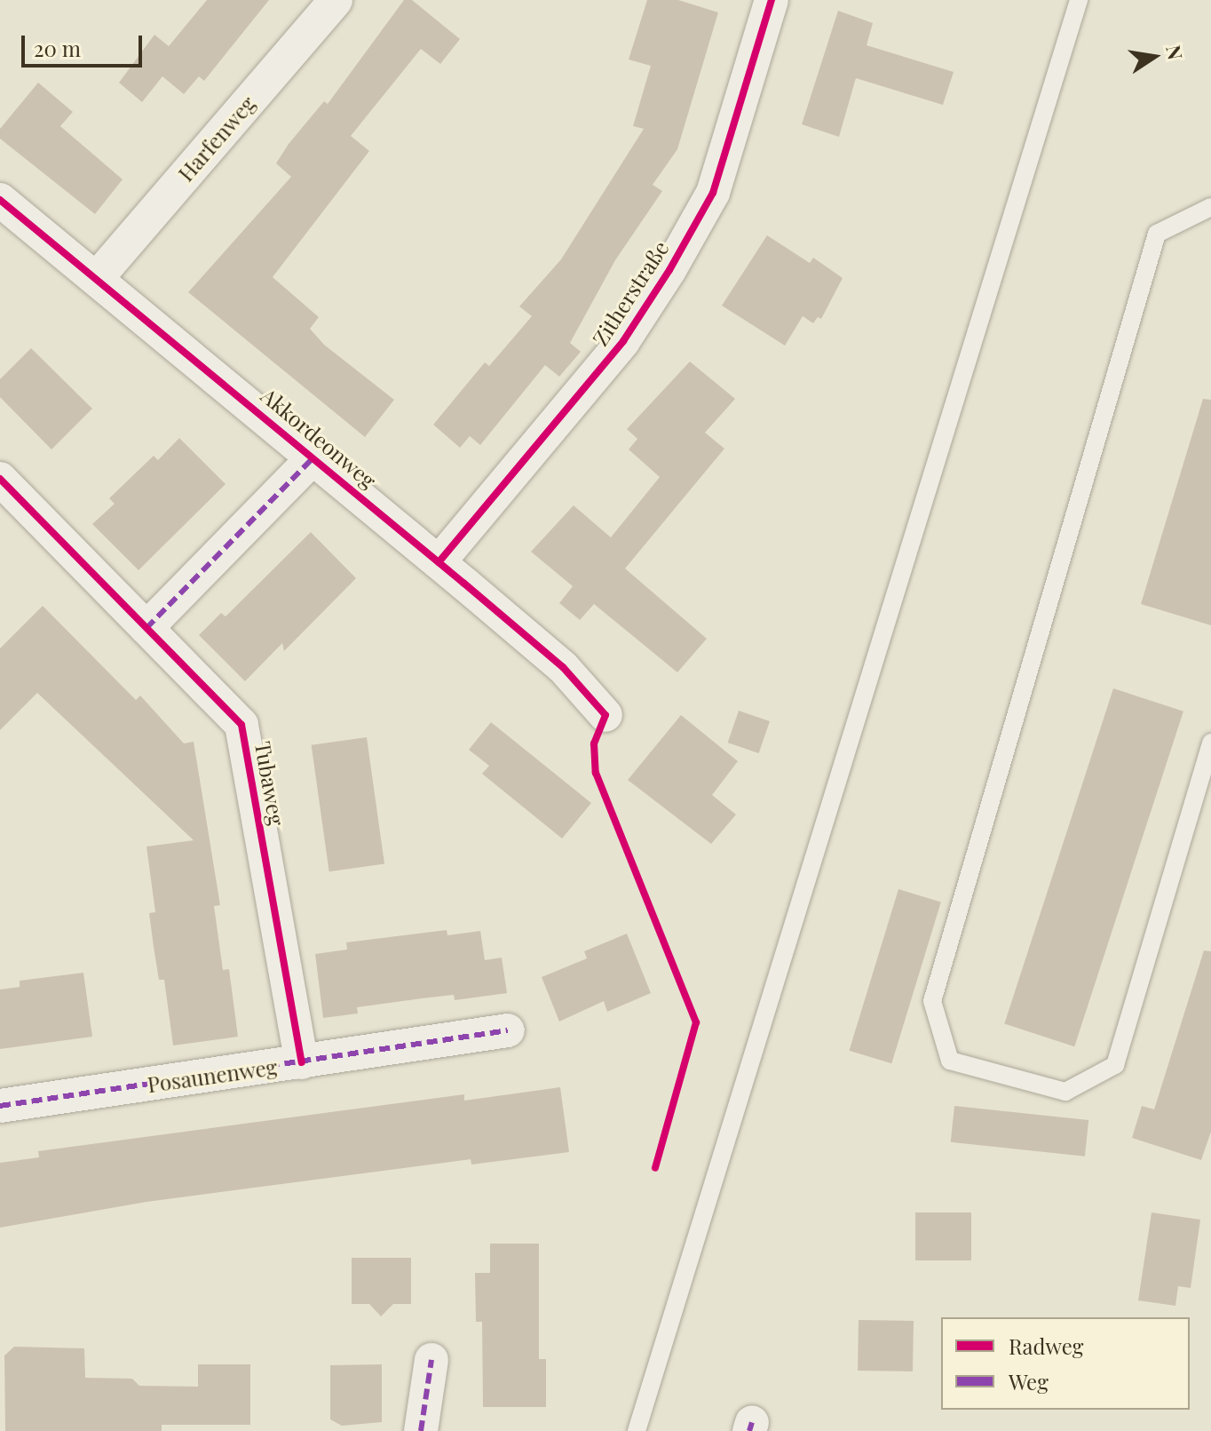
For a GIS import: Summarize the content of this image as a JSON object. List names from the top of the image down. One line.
{"streets":{"street":["Harfenweg","Zitherstraße","Akkordeonweg","Tubaweg","Posaunenweg"]},"crossings":[["Harfenweg","Akkordeonweg"],["Zitherstraße","Akkordeonweg"],["Tubaweg","Posaunenweg"]],"legend":["Radweg","Weg"],"scale_bar":"20 m","north":"right"}
